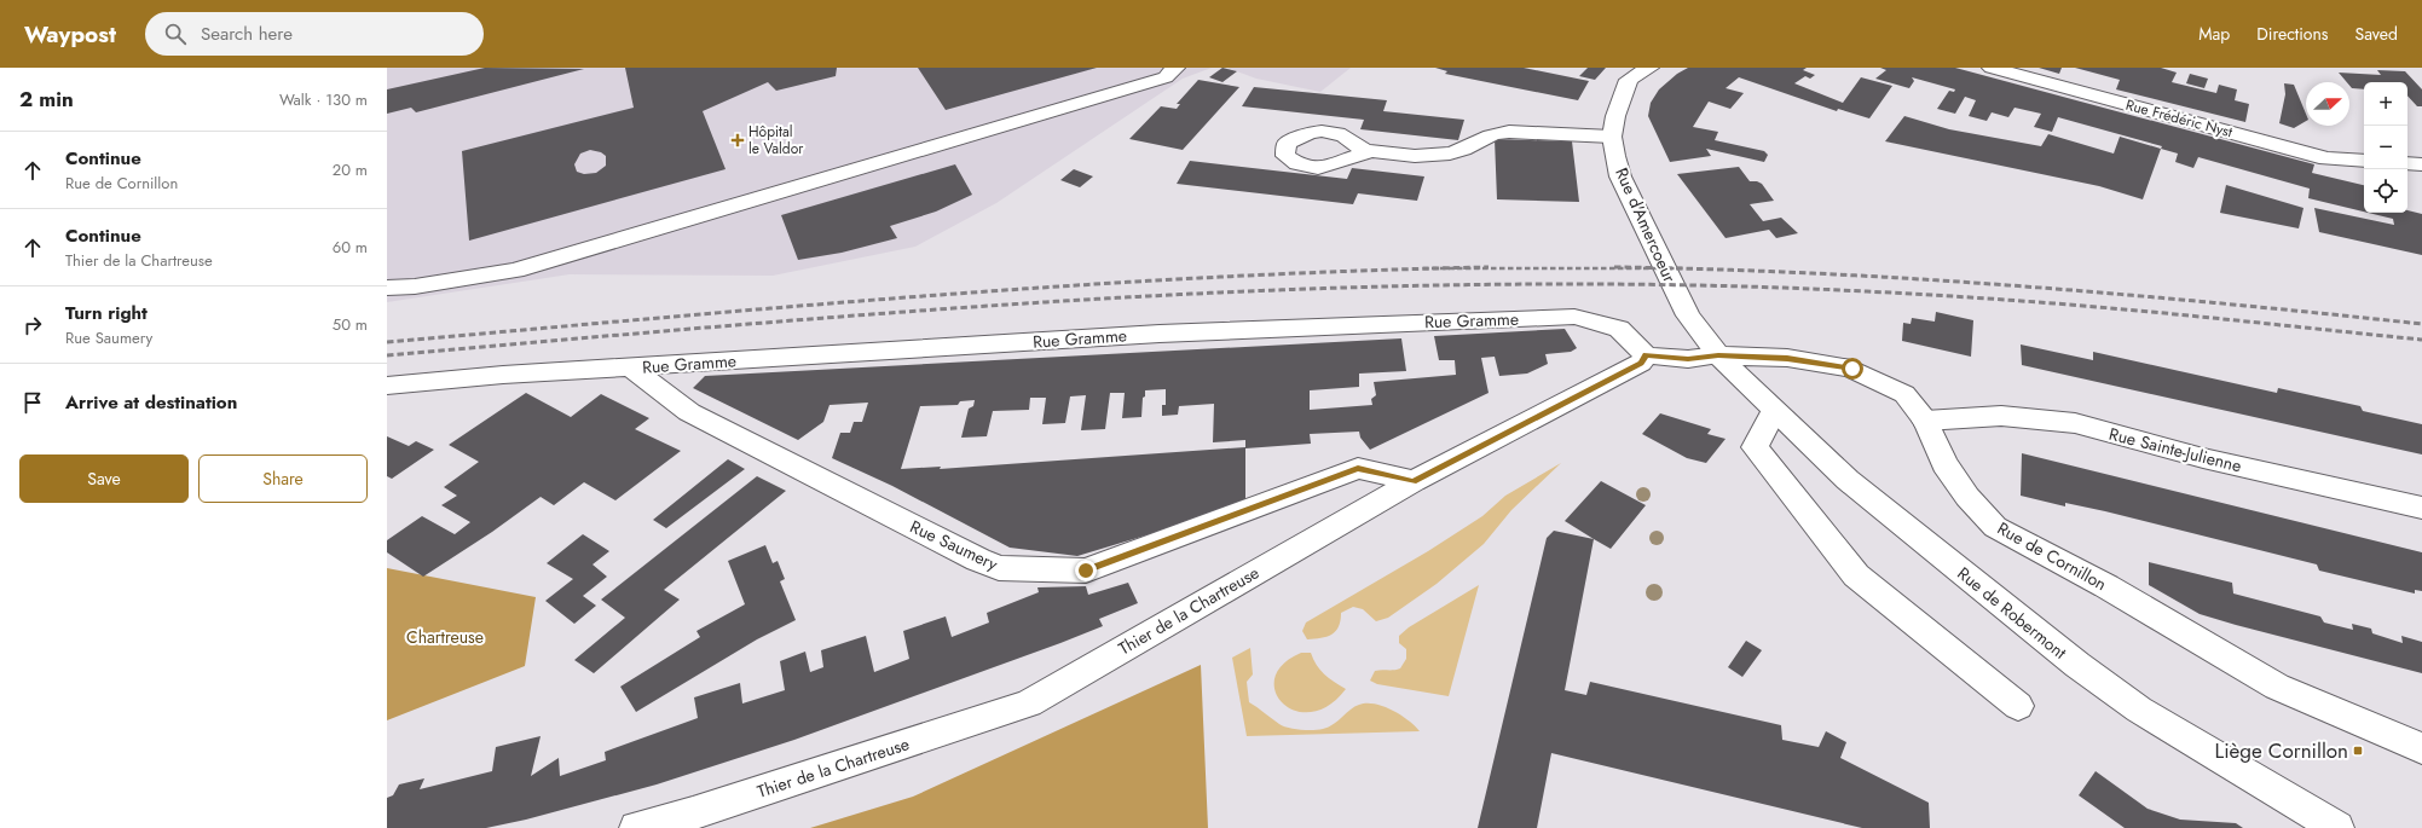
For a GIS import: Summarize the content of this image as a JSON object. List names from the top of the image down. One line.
{"streets":{"street":["Rue Frédéric Nyst","Rue d'Amercoeur","Rue Gramme","Rue Sainte-Julienne","Rue Saumery","Rue de Cornillon","Thier de la Chartreuse","Rue de Robermont"]},"crossings":[["Rue d'Amercoeur","Rue de Cornillon"],["Rue d'Amercoeur","Rue de Robermont"],["Rue Gramme","Rue Saumery"],["Rue Gramme","Thier de la Chartreuse"],["Rue Sainte-Julienne","Rue de Cornillon"],["Rue Saumery","Thier de la Chartreuse"],["Rue de Cornillon","Rue de Robermont"]],"parks":["Chartreuse"],"places":{"health":["Hôpital le Valdor"],"transit":["Liège Cornillon"]},"north":"right","page":{"header":"Waypost","search":"Search here","nav":["Map","Directions","Saved"],"heading":["2 min","Walk · 130 m"],"map_buttons":["+","−"],"list":[["Continue","Rue de Cornillon","20 m"],["Continue","Thier de la Chartreuse","60 m"],["Turn right","Rue Saumery","50 m"],"Arrive at destination"],"buttons":["Save","Share"]}}
